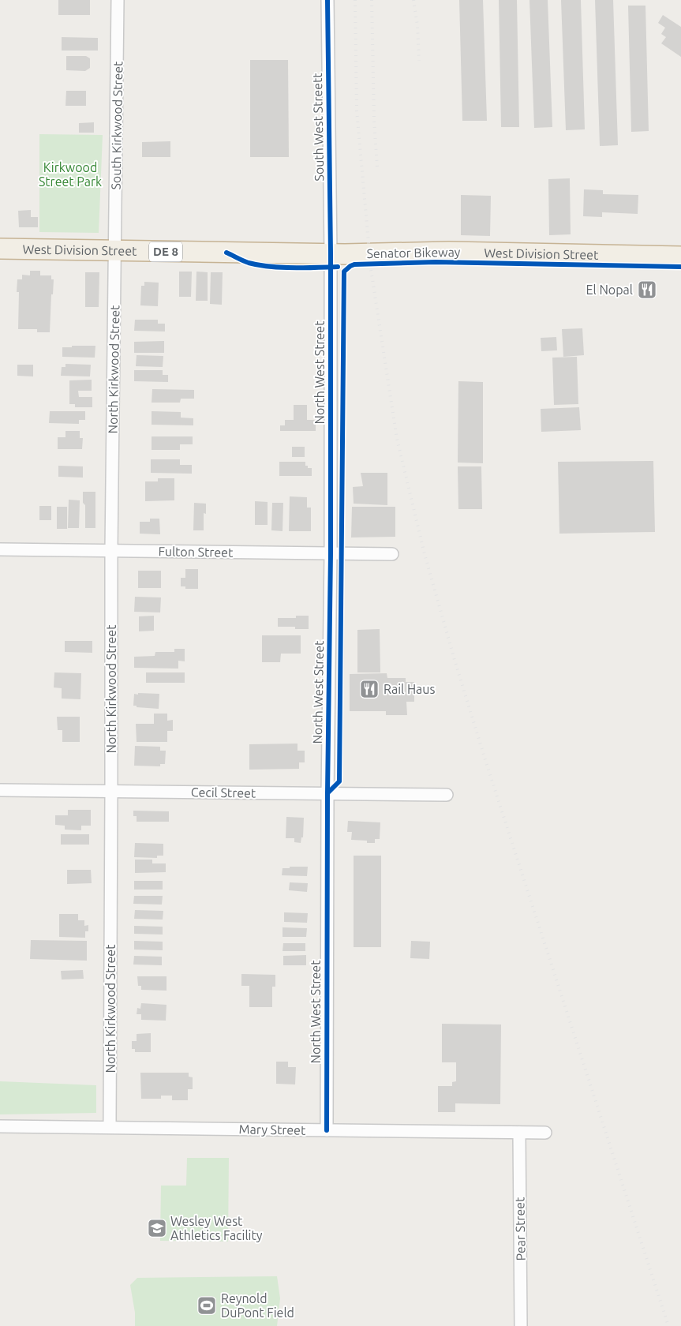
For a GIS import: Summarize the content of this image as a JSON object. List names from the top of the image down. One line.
{"streets":{"highway":["West Division Street","DE 8"],"street":["South Kirkwood Street","South West Streett","North Kirkwood Street","North West Street","Fulton Street","Cecil Street","Mary Street","Pear Street"],"cycle path":["Senator Bikeway"]},"crossings":[["South Kirkwood Street","West Division Street"],["South Kirkwood Street","North Kirkwood Street"],["South West Streett","West Division Street"],["South West Streett","North West Street"],["West Division Street","North Kirkwood Street"],["West Division Street","North West Street"],["North Kirkwood Street","Fulton Street"],["North Kirkwood Street","Cecil Street"],["North Kirkwood Street","Mary Street"],["North West Street","Fulton Street"],["North West Street","Cecil Street"],["North West Street","Mary Street"],["Mary Street","Pear Street"]],"parks":["Kirkwood Street Park"],"places":{"restaurant":["El Nopal","Rail Haus"],"school or university":["Wesley West Athletics Facility"],"sports":["Reynold DuPont Field"]}}
